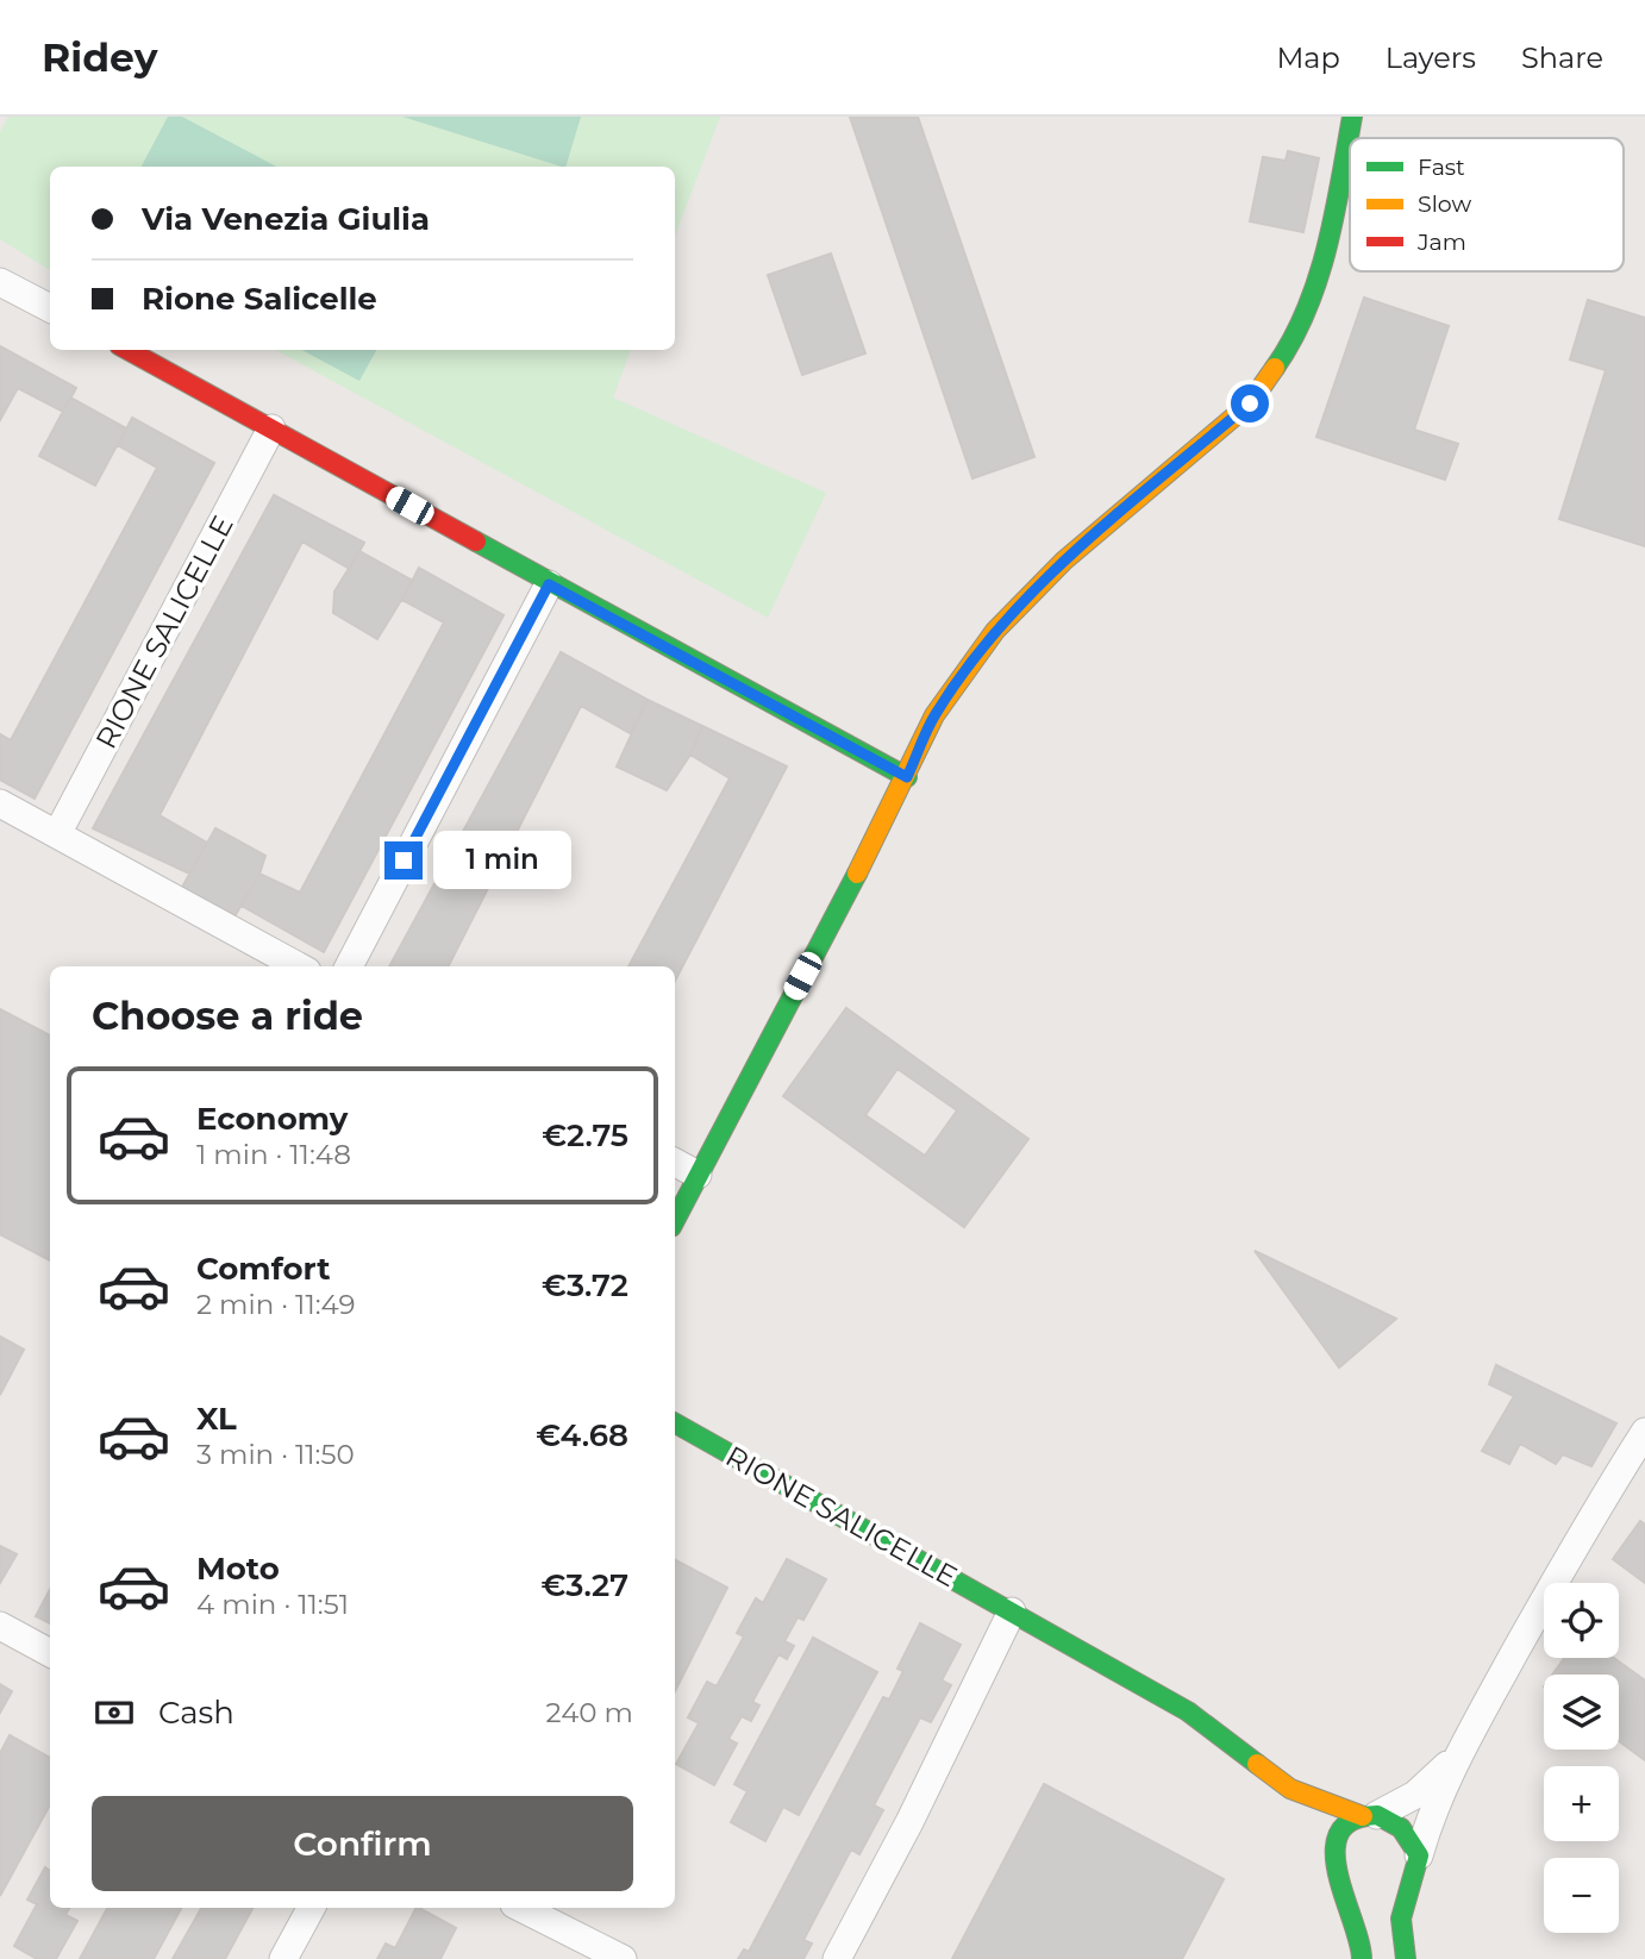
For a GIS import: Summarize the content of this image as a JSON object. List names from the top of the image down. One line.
{"streets":{"street":["RIONE SALICELLE"]},"legend":["Fast","Slow","Jam"],"page":{"header":"Ridey","nav":["Map","Layers","Share"],"banner":["Via Venezia Giulia","Rione Salicelle"],"bubble":"1 min","heading":"Choose a ride","list":[{"name":"Economy","note":"1 min · 11:48","value":"€2.75"},{"name":"Comfort","note":"2 min · 11:49","value":"€3.72"},{"name":"XL","note":"3 min · 11:50","value":"€4.68"},{"name":"Moto","note":"4 min · 11:51","value":"€3.27"}],"map_buttons":["+","−"],"pay":["Cash","240 m"],"buttons":"Confirm"}}
